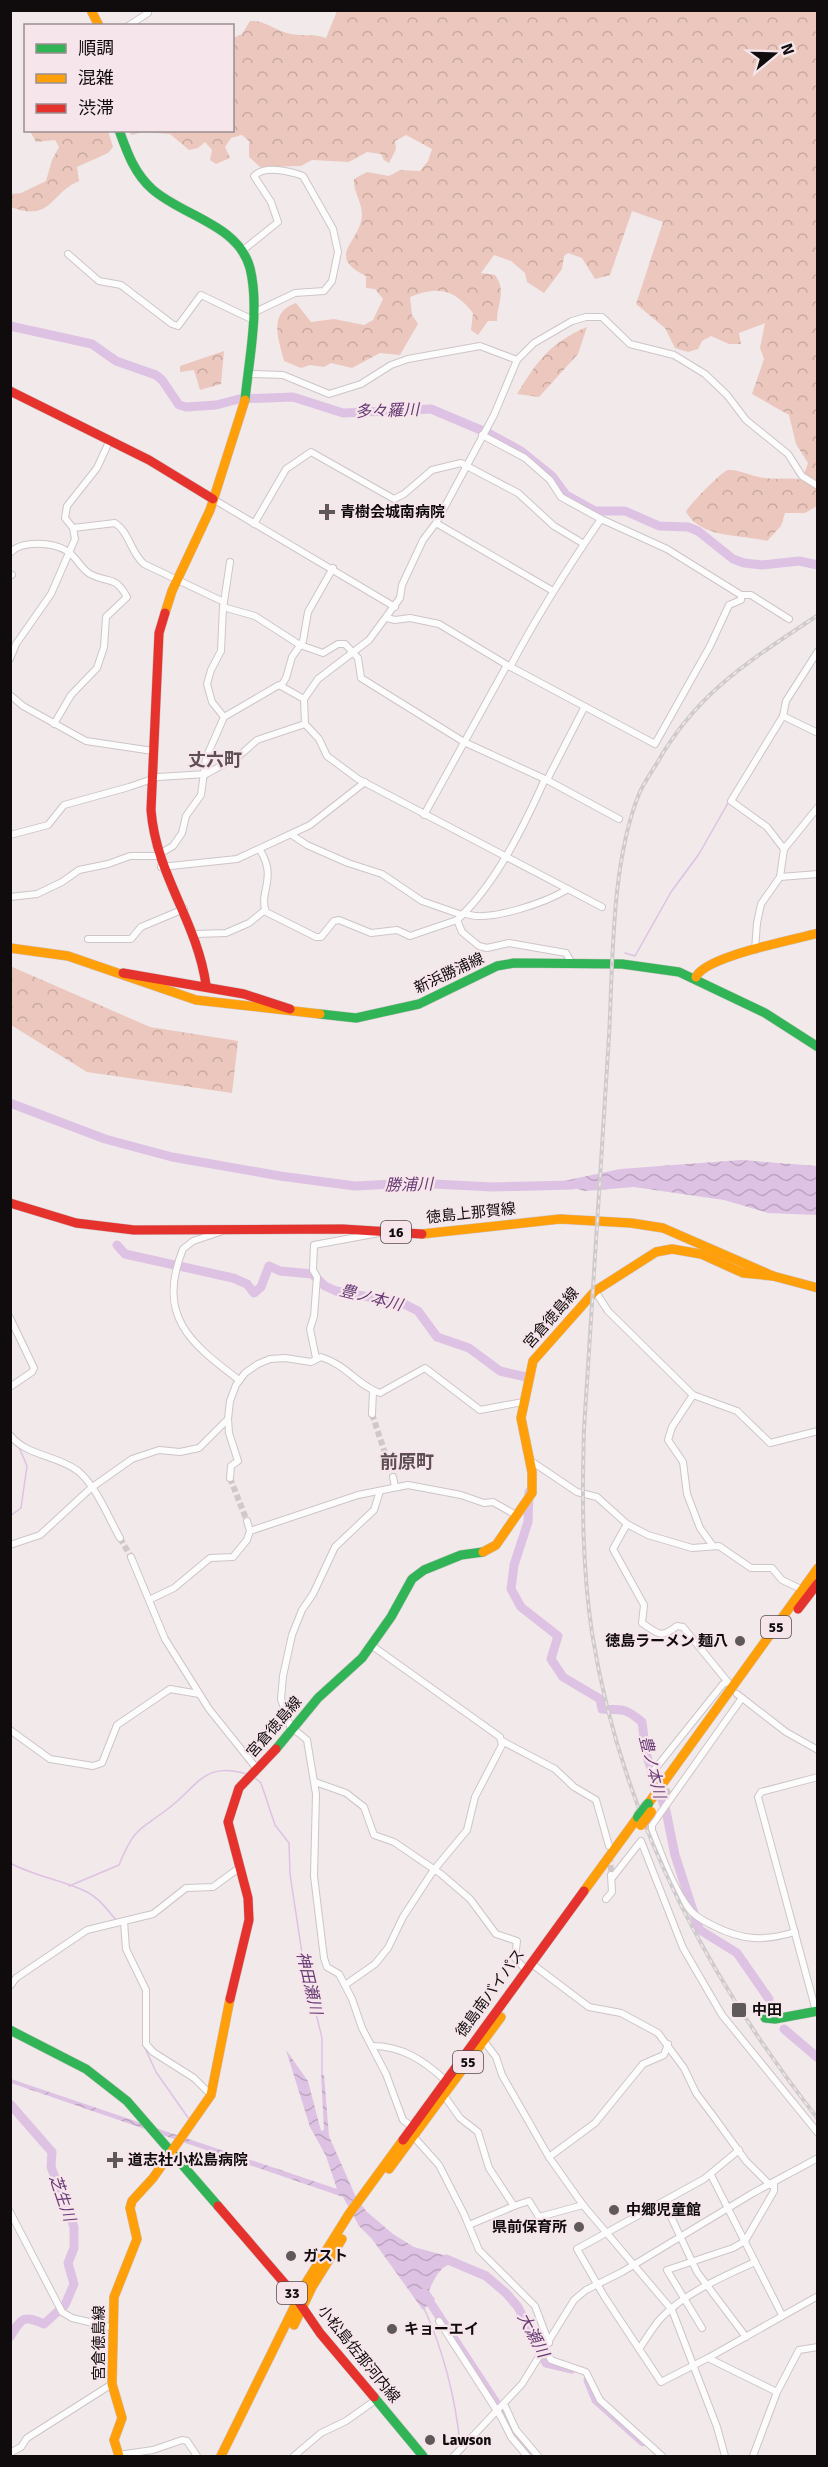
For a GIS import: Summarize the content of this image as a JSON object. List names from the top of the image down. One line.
{"streets":{"main road":["新浜勝浦線","徳島上那賀線","16","宮倉徳島線","55","徳島南バイパス","33","小松島佐那河内線"]},"crossings":[["徳島上那賀線","宮倉徳島線"],["宮倉徳島線","小松島佐那河内線"],["徳島南バイパス","小松島佐那河内線"]],"districts":["丈六町","前原町"],"water":["多々羅川","勝浦川","豊ノ本川","神田瀬川","芝生川","大瀬川"],"places":{"health":["青樹会城南病院","道志社小松島病院"],"other":["徳島ラーメン 麺八","中郷児童館","県前保育所","ガスト","キョーエイ","Lawson"],"transit":["中田"]},"legend":["順調","混雑","渋滞"],"north":"right"}
